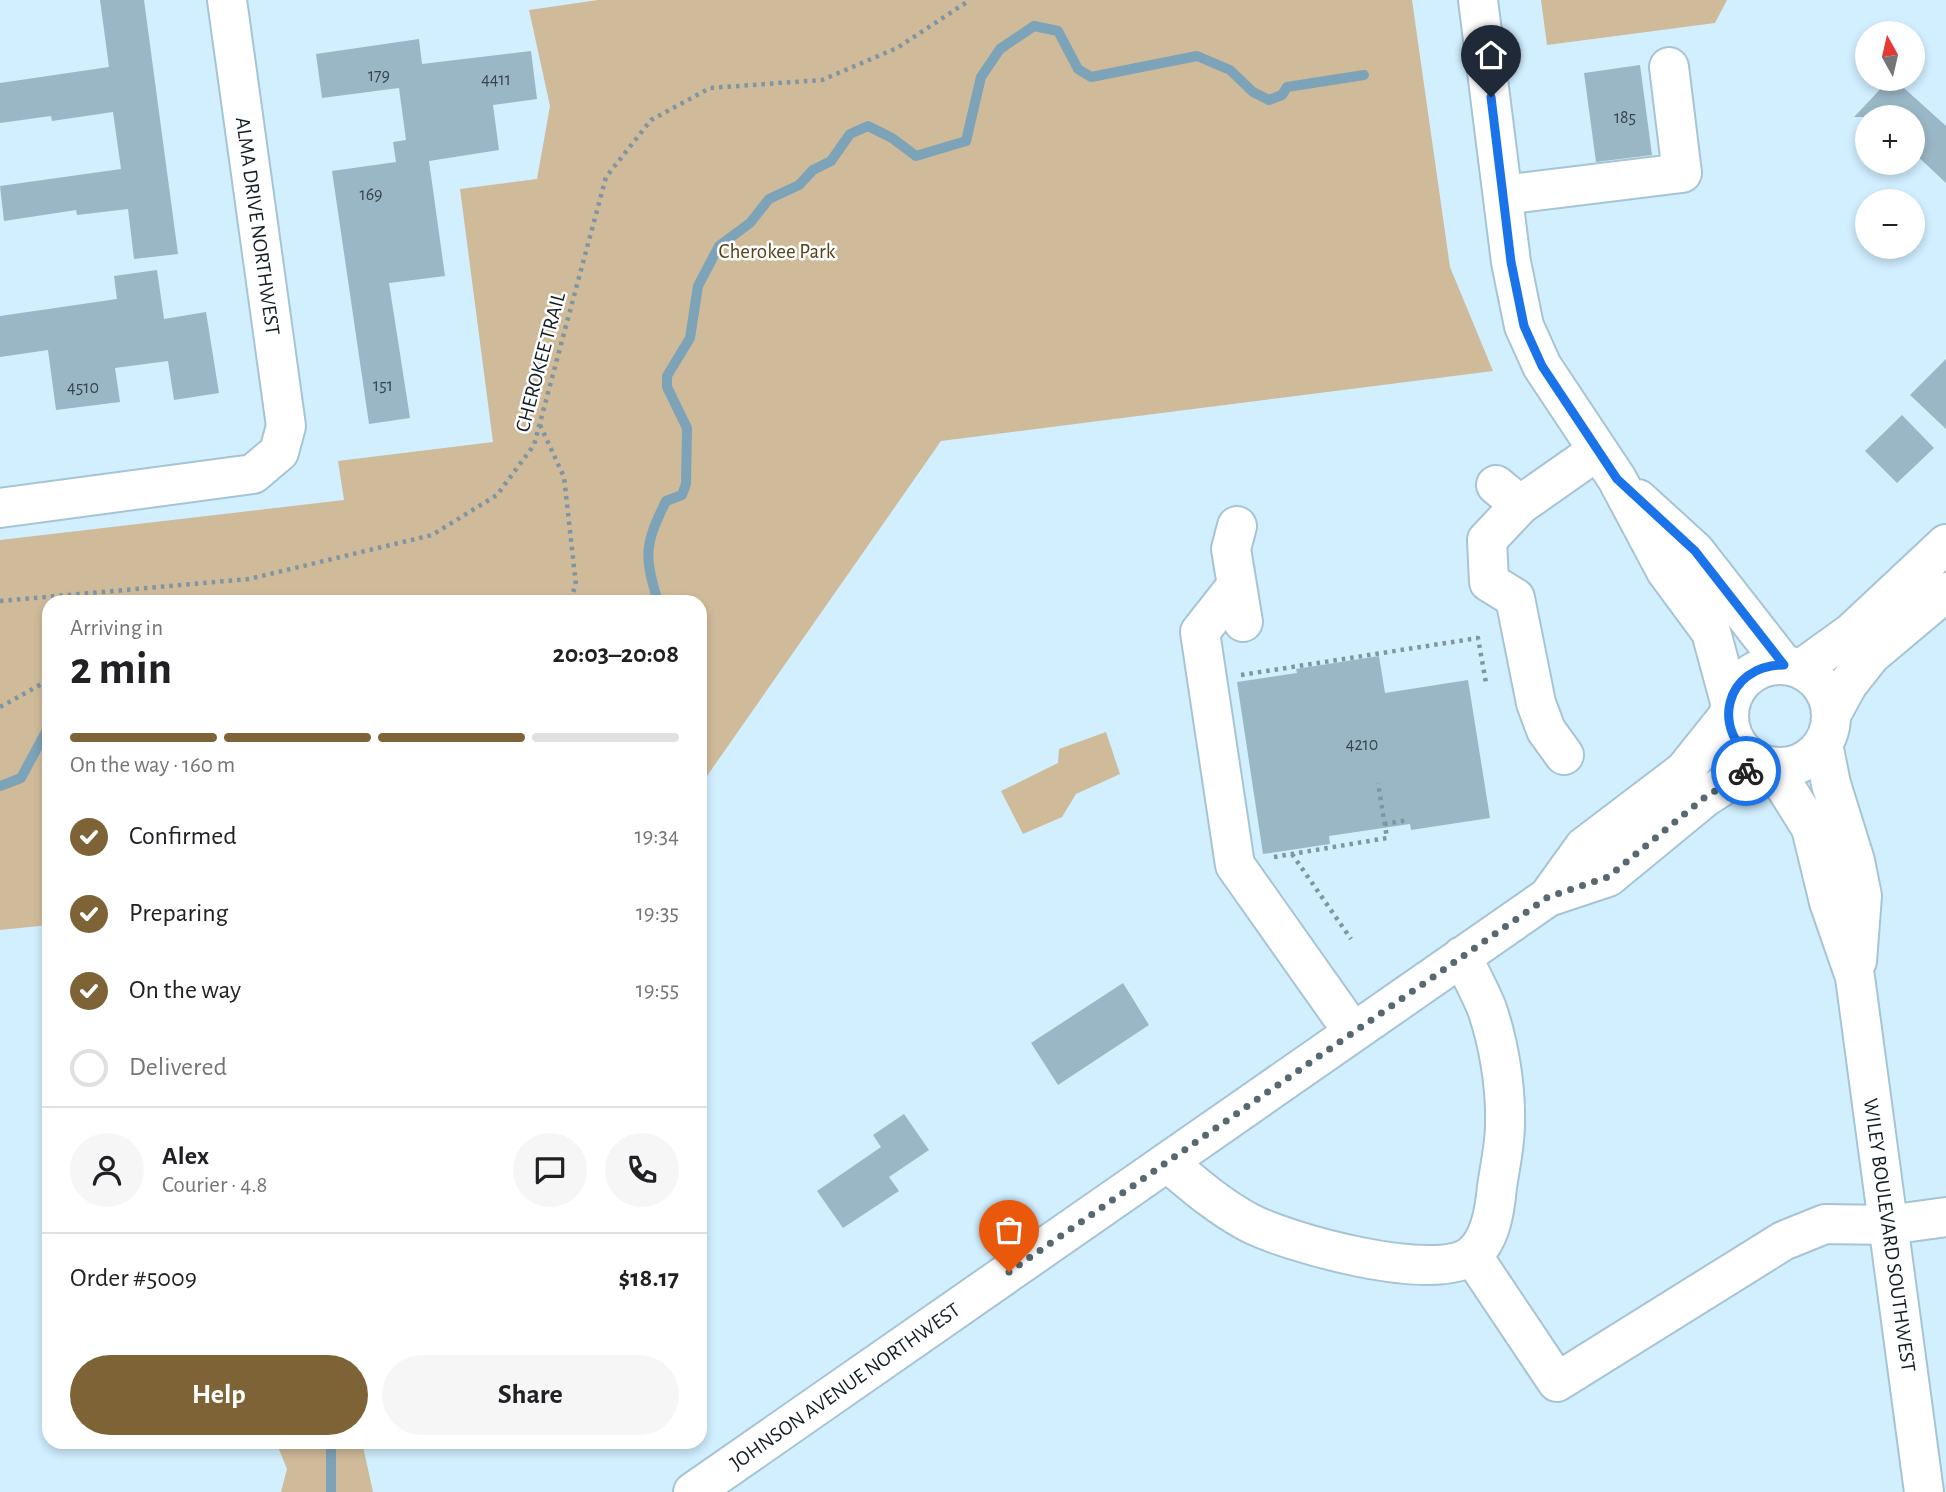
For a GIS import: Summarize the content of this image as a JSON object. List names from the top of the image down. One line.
{"streets":{"street":["ALMA DRIVE NORTHWEST","WILEY BOULEVARD SOUTHWEST","JOHNSON AVENUE NORTHWEST"],"path":["CHEROKEE TRAIL"]},"crossings":[["WILEY BOULEVARD SOUTHWEST","JOHNSON AVENUE NORTHWEST"]],"parks":["Cherokee Park"],"house_numbers":["179","4411","185","169","151","4510","4210"],"north":"top","page":{"map_buttons":["+","−"],"heading":["2 min","Arriving in","20:03–20:08"],"panel":["Alex","Courier · 4.8","Order #5009","$18.17"],"bar":"On the way · 160 m","list":[["Confirmed","19:34"],["Preparing","19:35"],["On the way","19:55"],"Delivered"],"buttons":["Help","Share"]}}
